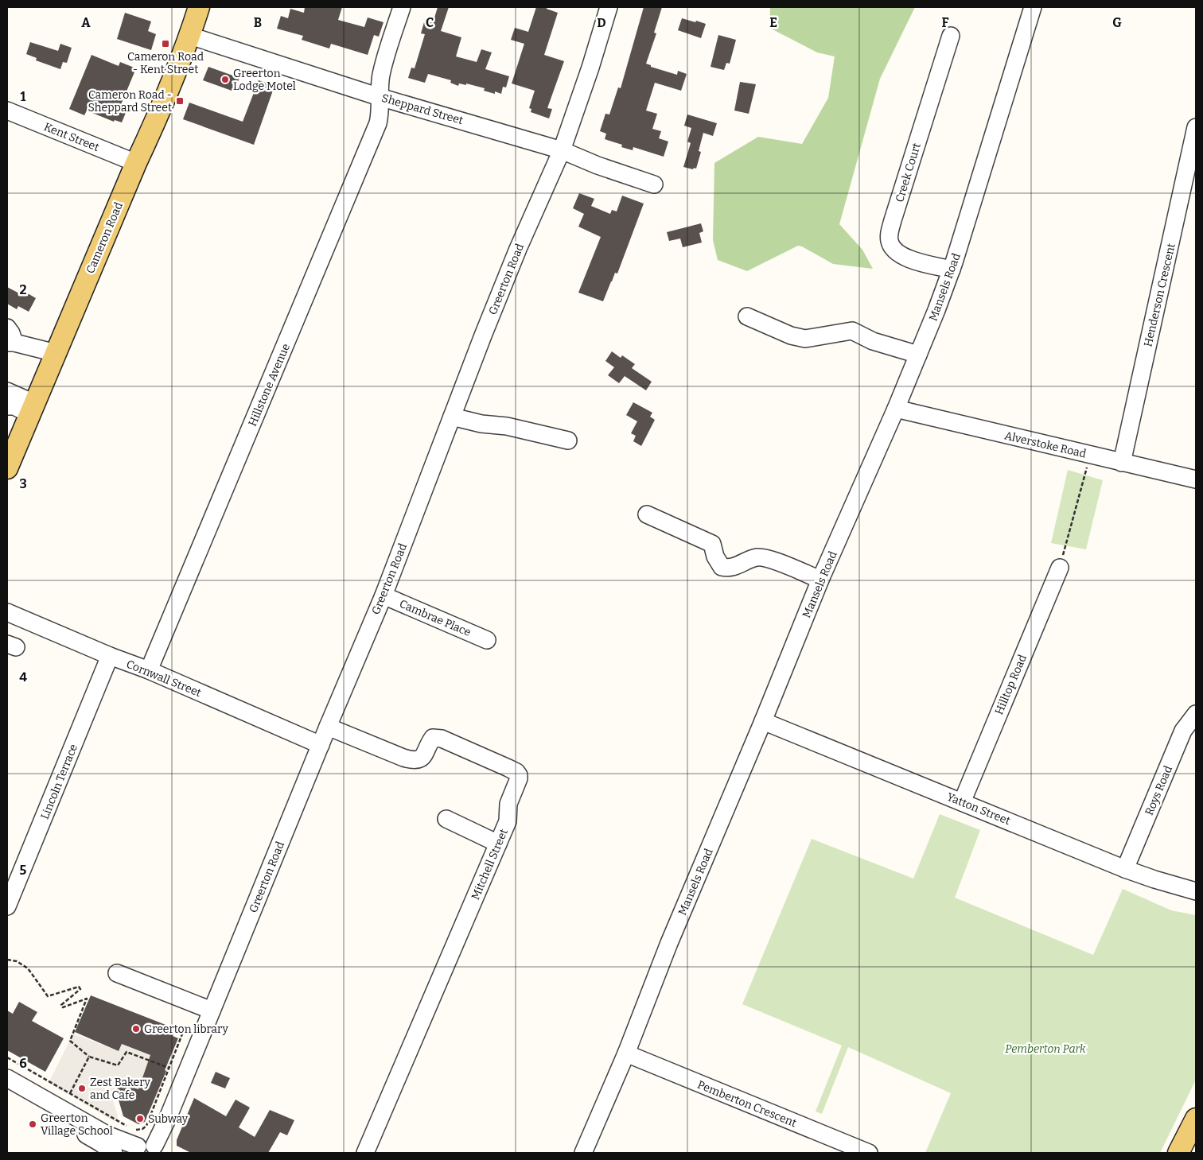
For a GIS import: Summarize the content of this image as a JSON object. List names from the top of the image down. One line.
{"streets":{"main road":["Cameron Road"],"street":["Sheppard Street","Kent Street","Creek Court","Greerton Road","Mansels Road","Henderson Crescent","Hillstone Avenue","Alverstoke Road","Cambrae Place","Cornwall Street","Hilltop Road","Lincoln Terrace","Roys Road","Yatton Street","Mitchell Street","Pemberton Crescent"]},"crossings":[["Sheppard Street","Cameron Road"],["Sheppard Street","Greerton Road"],["Sheppard Street","Hillstone Avenue"],["Kent Street","Cameron Road"],["Creek Court","Mansels Road"],["Greerton Road","Cambrae Place"],["Greerton Road","Cornwall Street"],["Greerton Road","Mitchell Street"],["Mansels Road","Alverstoke Road"],["Mansels Road","Yatton Street"],["Mansels Road","Pemberton Crescent"],["Henderson Crescent","Alverstoke Road"],["Hillstone Avenue","Cornwall Street"],["Cornwall Street","Lincoln Terrace"],["Hilltop Road","Yatton Street"],["Roys Road","Yatton Street"]],"parks":["Pemberton Park"],"places":{"transit":["Cameron Road - Kent Street","Cameron Road - Sheppard Street"],"other":["Greerton Lodge Motel","Greerton library","Zest Bakery and Cafe","Subway","Greerton Village School"]},"grid":{"columns":["A","B","C","D","E","F","G"],"rows":["1","2","3","4","5","6"]}}
